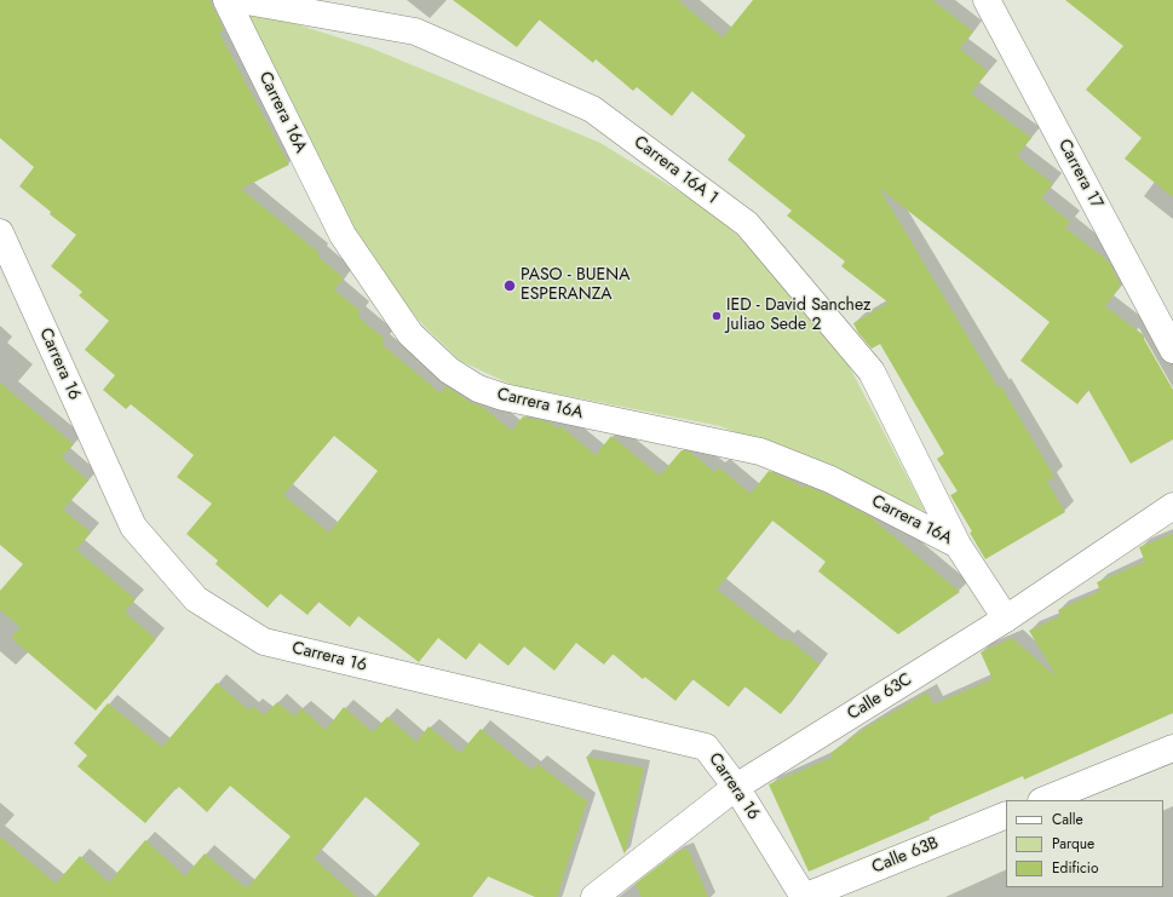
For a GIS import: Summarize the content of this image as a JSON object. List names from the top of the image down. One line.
{"streets":{"street":["Carrera 16A","Carrera 16A 1","Carrera 17","Carrera 16","Calle 63C","Calle 63B"]},"crossings":[["Carrera 16A","Carrera 16A 1"],["Carrera 16A","Calle 63C"],["Carrera 16","Calle 63C"],["Carrera 16","Calle 63B"]],"places":["PASO - BUENA ESPERANZA","IED - David Sanchez Juliao Sede 2"],"legend":["Calle","Parque","Edificio"]}
